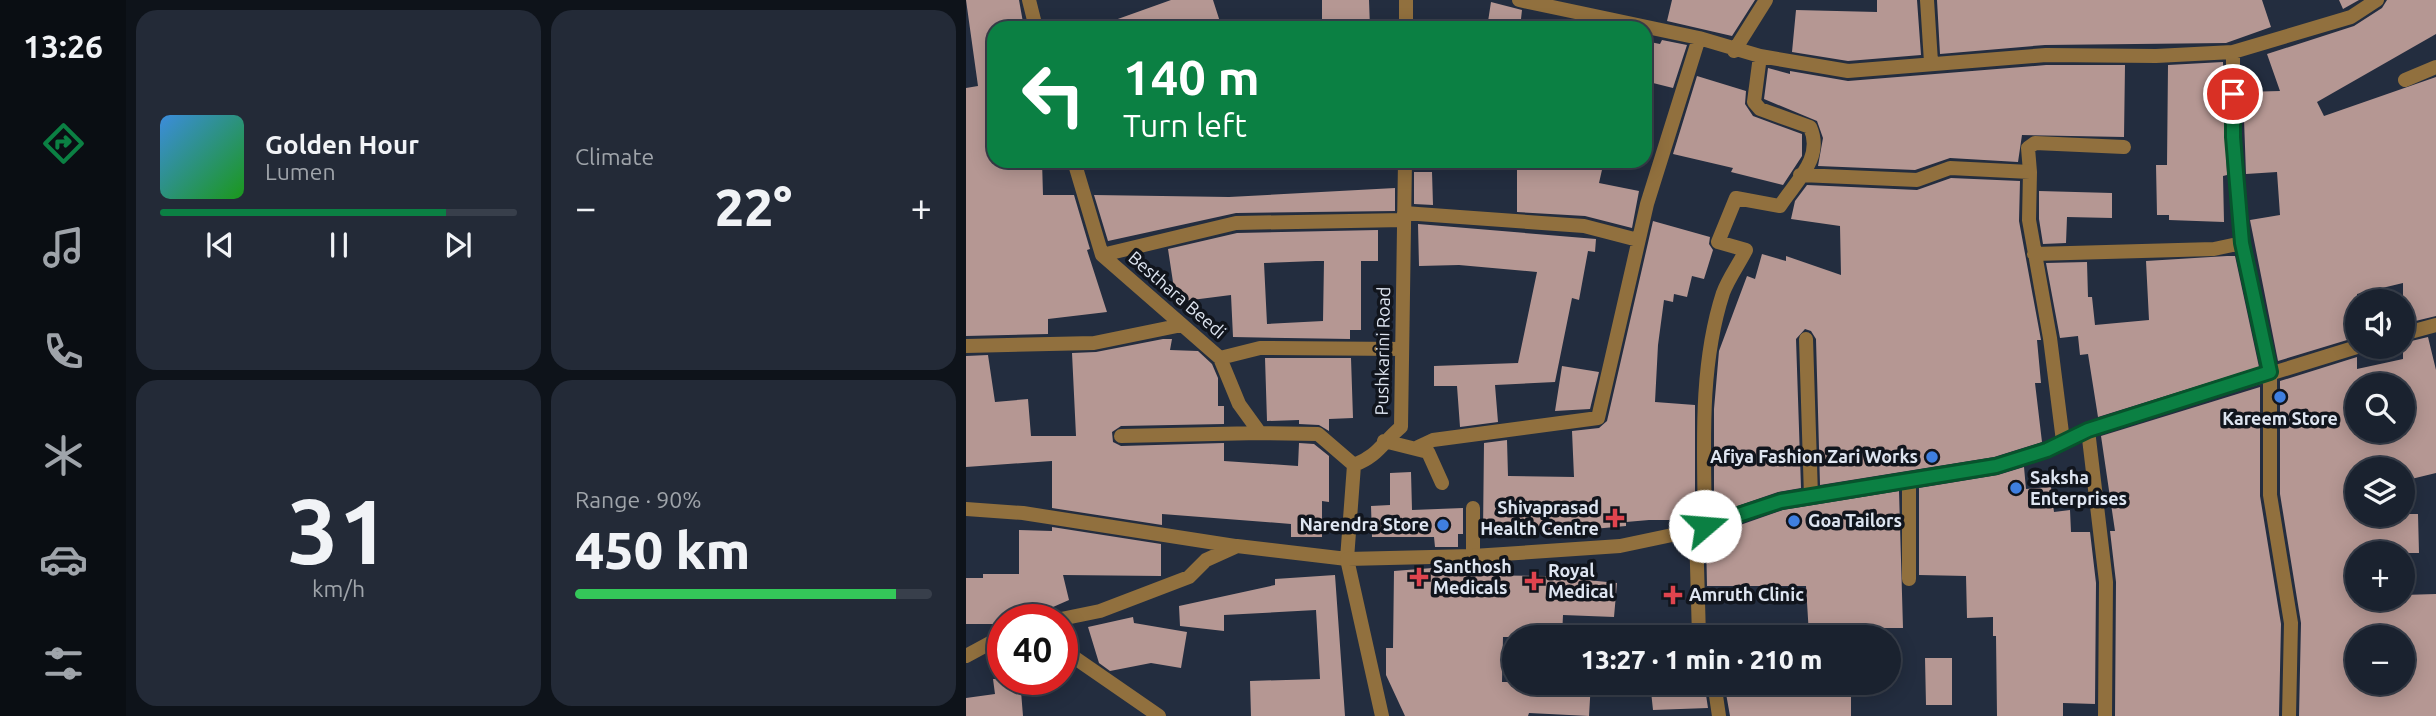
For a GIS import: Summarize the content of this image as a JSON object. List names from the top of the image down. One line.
{"streets":{"street":["Besthara Beedi","Pushkarini Road"]},"places":{"other":["Kareem Store","Afiya Fashion Zari Works","Saksha Enterprises","Goa Tailors","Narendra Store"],"health":["Shivaprasad Health Centre","Santhosh Medicals","Royal Medical","Amruth Clinic"]},"page":{"tabs":"13:26","tile":["Climate",["31","km/h"],["Range · 90%","450 km"]],"turn":["140 m","Turn left"],"song":["Golden Hour","Lumen"],"heat":["−","22°","+"],"map_buttons":["+","−"],"limit":"40","trip":"13:27 · 1 min · 210 m"}}
